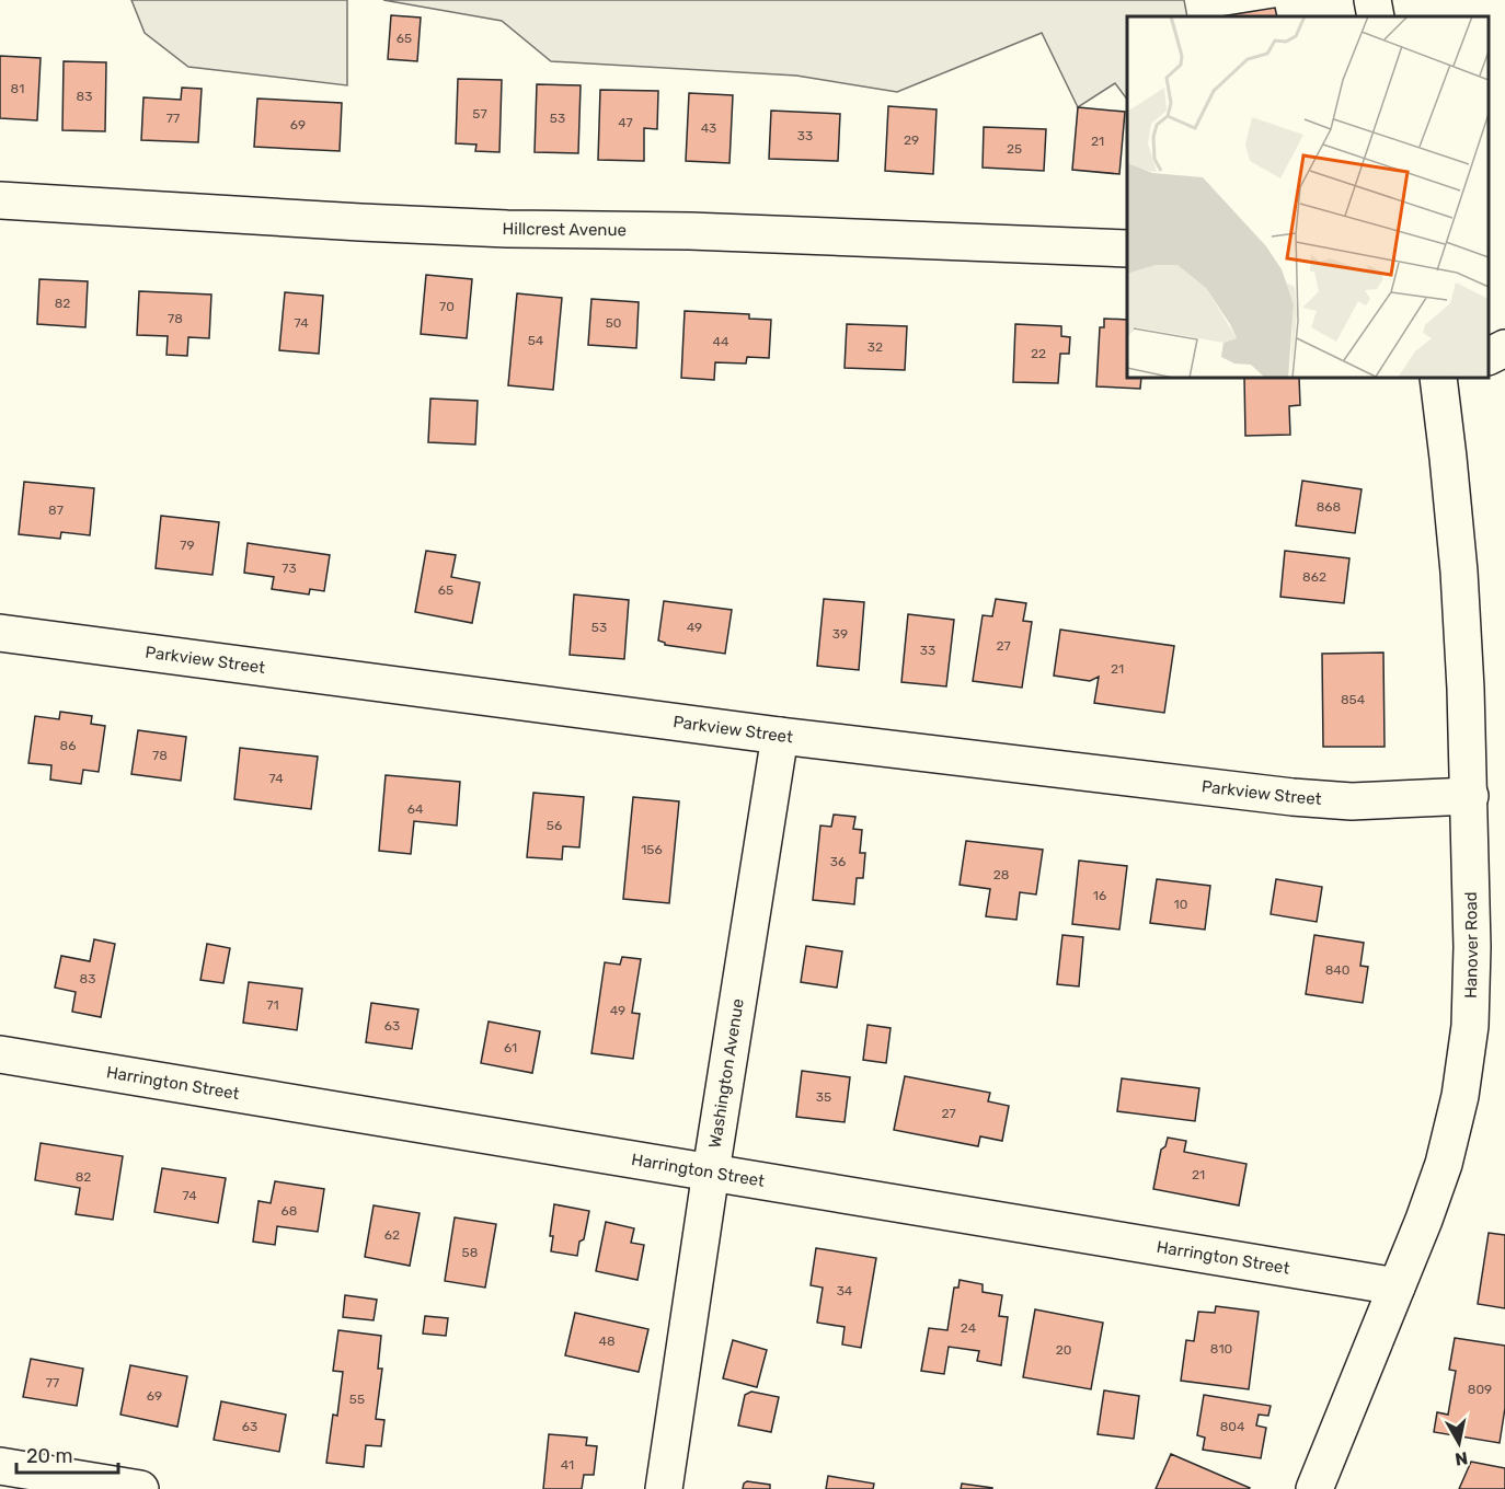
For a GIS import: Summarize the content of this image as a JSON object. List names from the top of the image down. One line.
{"streets":{"street":["Hillcrest Avenue","Parkview Street","Hanover Road","Washington Avenue","Harrington Street"]},"crossings":[["Parkview Street","Hanover Road"],["Parkview Street","Washington Avenue"],["Hanover Road","Harrington Street"],["Washington Avenue","Harrington Street"]],"house_numbers":["65","81","83","57","77","53","47","69","43","33","29","21","25","82","70","78","74","50","54","44","32","22","868","87","79","73","862","65","53","49","39","27","33","21","854","86","78","74","64","56","156","36","28","16","10","840","83","71","49","63","61","35","27","21","82","74","68","62","58","34","24","48","810","20","77","809","69","55","63","804","41"],"scale_bar":"20 m","north":"bottom"}
